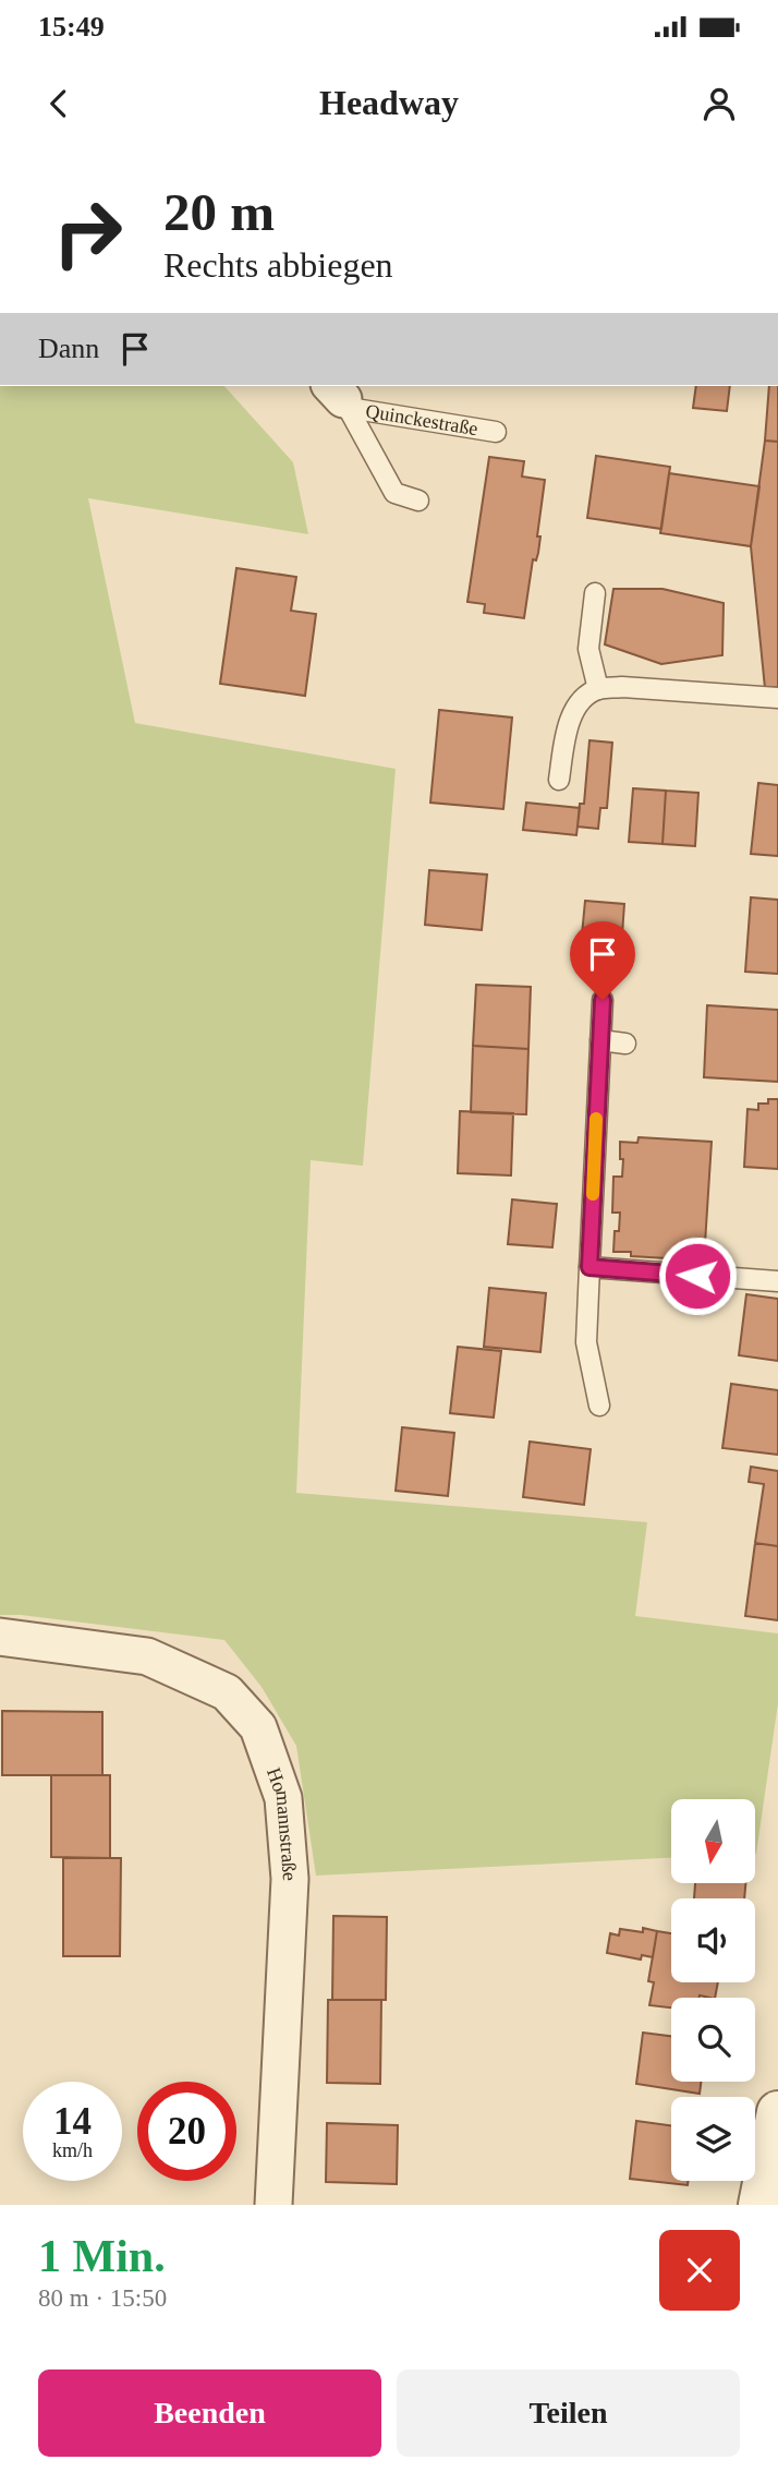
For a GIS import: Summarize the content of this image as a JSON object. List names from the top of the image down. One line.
{"streets":{"street":["Homannstraße"],"lane":["Quinckestraße"]},"north":"bottom","page":{"status":"15:49","header":"Headway","turn":["20 m","Rechts abbiegen"],"then":"Dann","speed":"14 km/h","limit":"20","heading":["1 Min.","80 m · 15:50"],"buttons":["Beenden","Teilen"]}}
